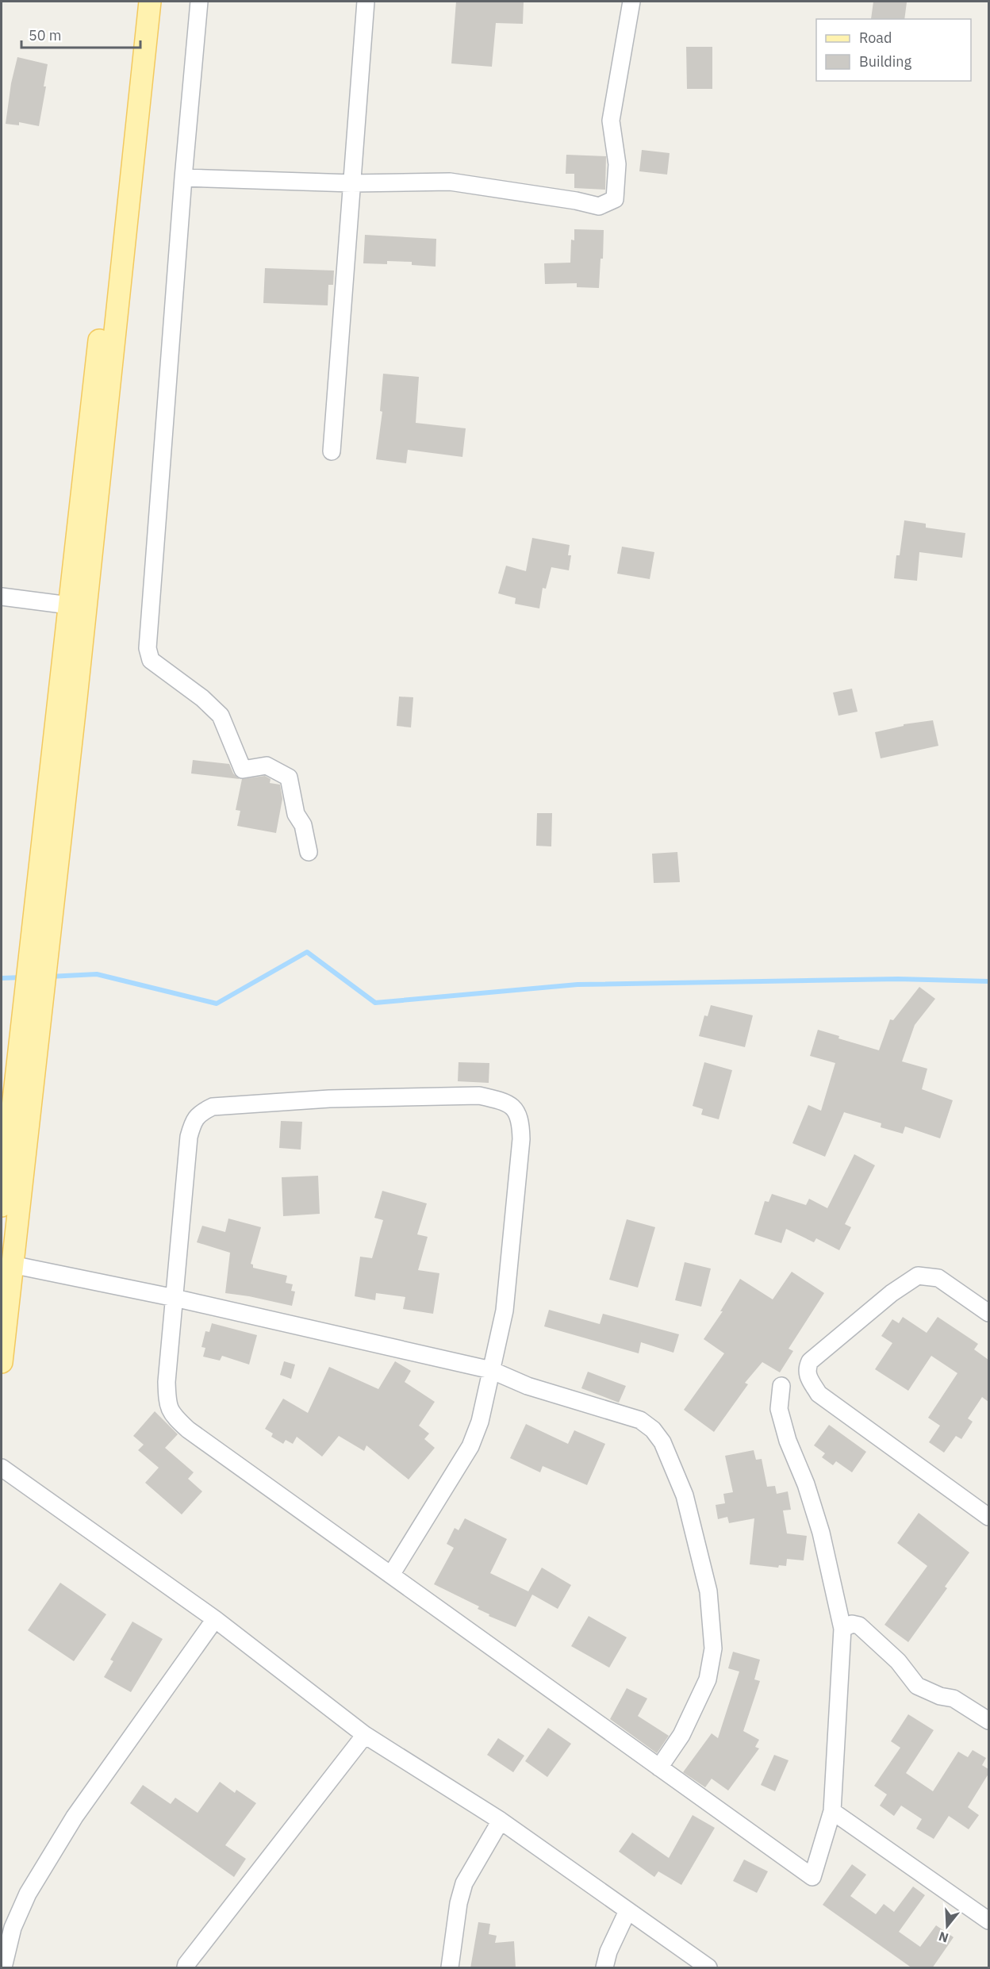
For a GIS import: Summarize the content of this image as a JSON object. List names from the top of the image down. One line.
{"legend":["Road","Building"],"scale_bar":"50 m","north":"bottom"}
